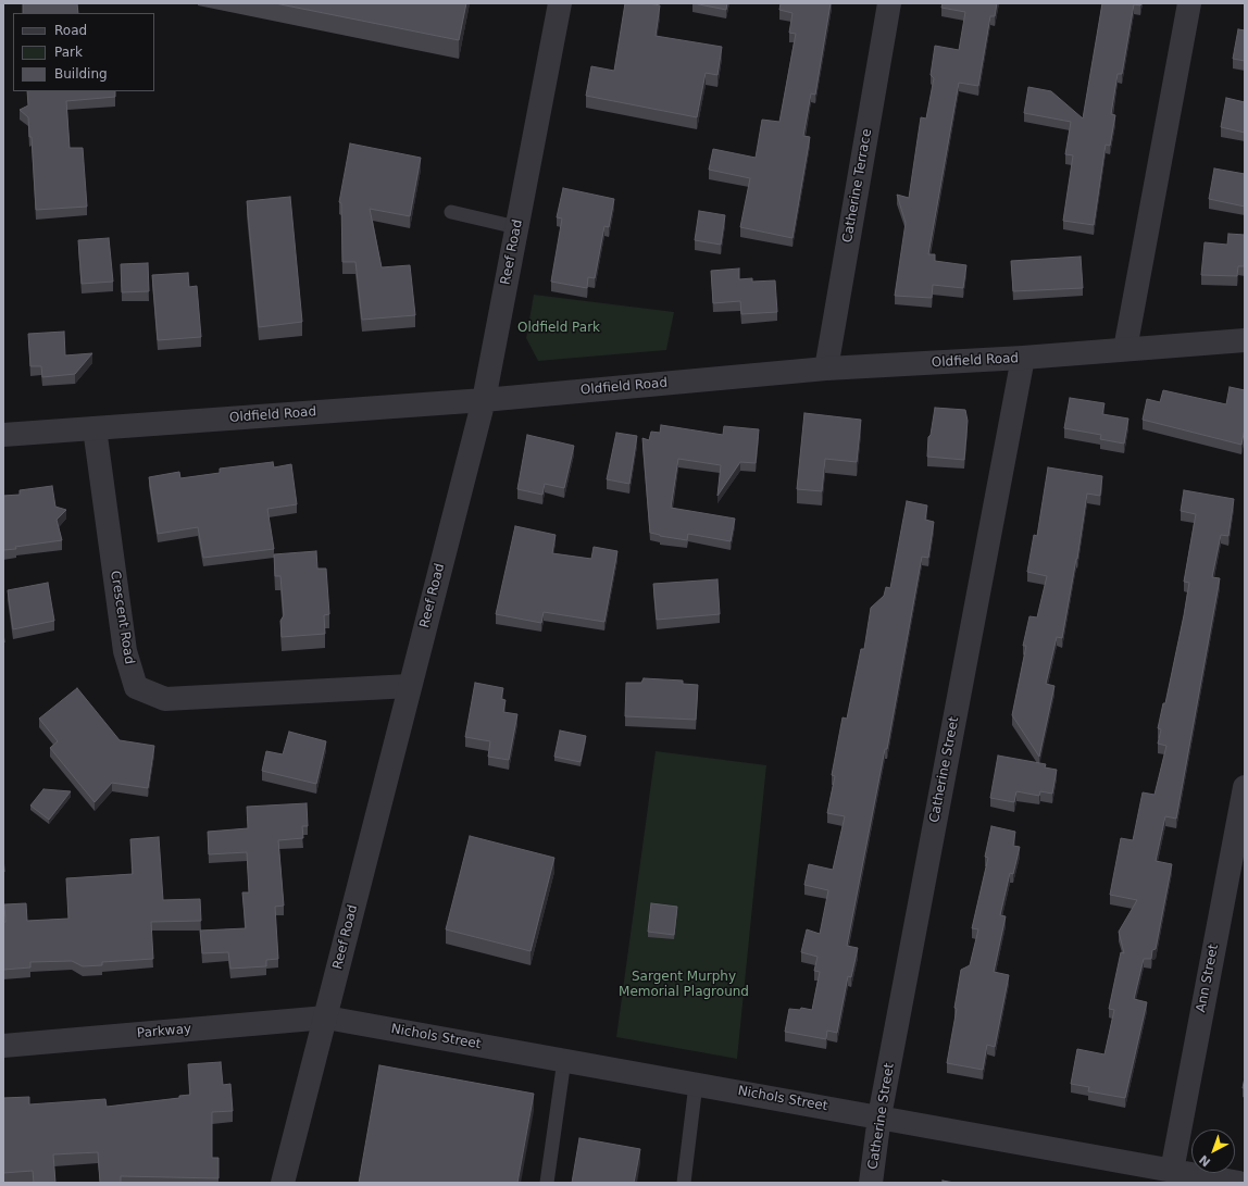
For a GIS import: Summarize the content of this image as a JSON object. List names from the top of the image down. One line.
{"streets":{"street":["Catherine Terrace","Reef Road","Oldfield Road","Crescent Road","Catherine Street","Ann Street","Parkway","Nichols Street"]},"crossings":[["Catherine Terrace","Oldfield Road"],["Reef Road","Oldfield Road"],["Reef Road","Crescent Road"],["Reef Road","Parkway"],["Reef Road","Nichols Street"],["Oldfield Road","Crescent Road"],["Oldfield Road","Catherine Street"],["Catherine Street","Nichols Street"],["Ann Street","Nichols Street"],["Parkway","Nichols Street"]],"parks":["Oldfield Park","Sargent Murphy Memorial Plaground"],"legend":["Road","Park","Building"],"north":"bottom left"}
